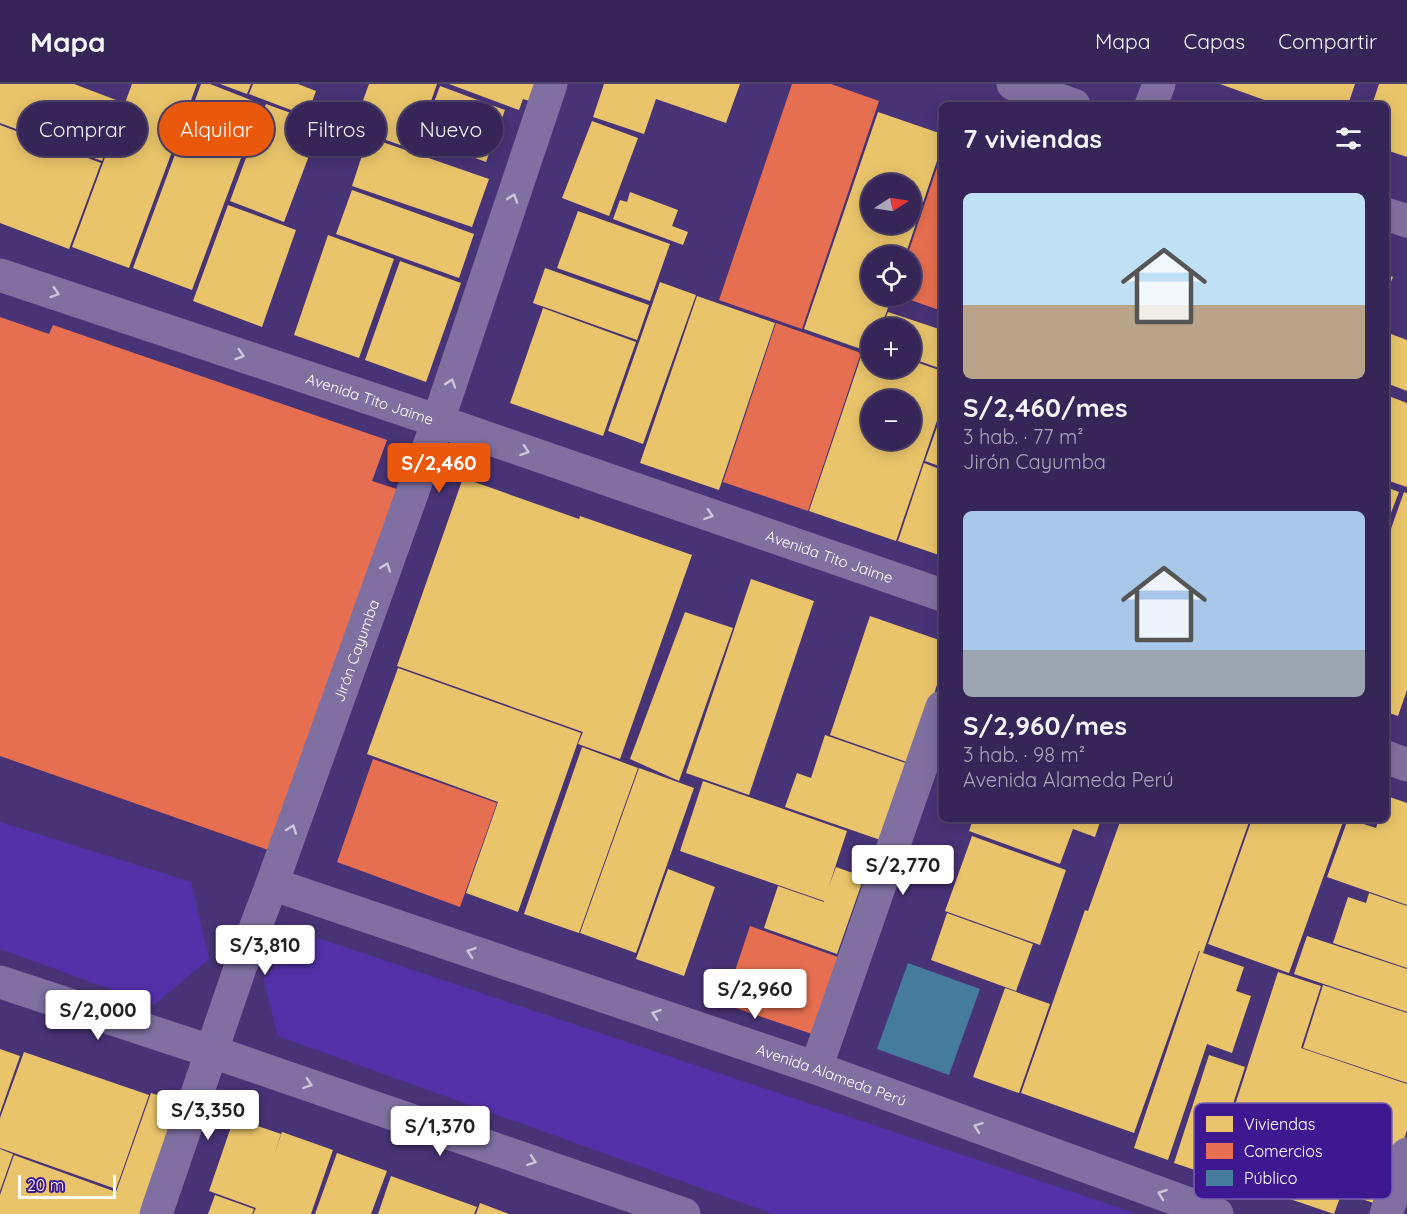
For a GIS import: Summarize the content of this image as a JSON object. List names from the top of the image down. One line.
{"streets":{"highway":["Avenida Tito Jaime"],"street":["Jirón Cayumba","Avenida Alameda Perú"]},"crossings":[["Avenida Tito Jaime","Jirón Cayumba"],["Jirón Cayumba","Avenida Alameda Perú"]],"one_way":["Avenida Tito Jaime","Jirón Cayumba"],"legend":["Viviendas","Comercios","Público"],"scale_bar":"20 m","north":"right","page":{"header":"Mapa","nav":["Mapa","Capas","Compartir"],"chip":["Comprar","Alquilar","Filtros","Nuevo"],"heading":"7 viviendas","map_buttons":["+","−"],"list":[{"name":"S/2,460/mes","note":"3 hab. · 77 m² · Jirón Cayumba"},{"name":"S/2,960/mes","note":"3 hab. · 98 m² · Avenida Alameda Perú"}],"price":["S/2,460","S/2,770","S/3,810","S/2,960","S/2,000","S/3,350","S/1,370"],"scale":"20 m"}}
